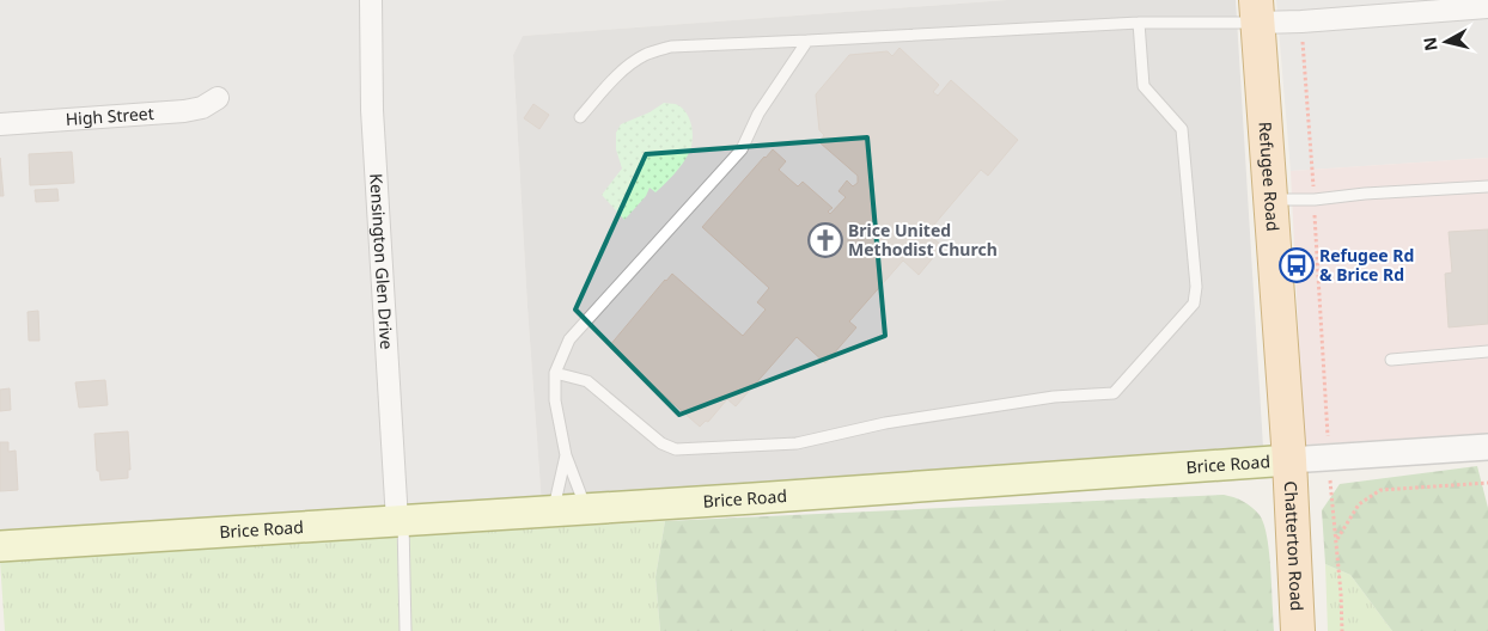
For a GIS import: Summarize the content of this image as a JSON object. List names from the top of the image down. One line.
{"streets":{"main road":["Refugee Road","Brice Road","Chatterton Road"],"street":["High Street","Kensington Glen Drive"]},"crossings":[["Refugee Road","Brice Road"],["Refugee Road","Chatterton Road"],["Kensington Glen Drive","Brice Road"],["Brice Road","Chatterton Road"]],"places":{"church":["Brice United Methodist Church"],"bus stop":["Refugee Rd & Brice Rd"]},"north":"left"}
